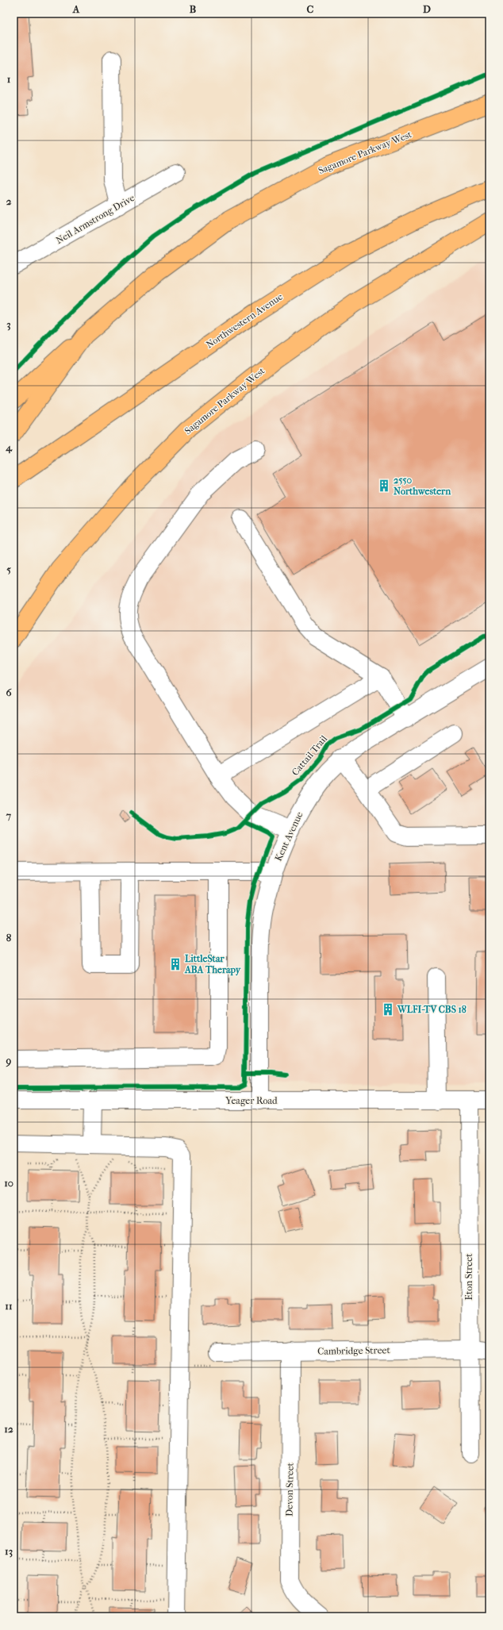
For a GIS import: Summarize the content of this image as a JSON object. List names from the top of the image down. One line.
{"streets":{"main road":["Sagamore Parkway West","Northwestern Avenue"],"street":["Neil Armstrong Drive","Kent Avenue","Yeager Road","Eton Street","Cambridge Street","Devon Street"],"cycle path":["Cattail Trail"]},"crossings":[["Kent Avenue","Yeager Road"],["Yeager Road","Eton Street"],["Eton Street","Cambridge Street"],["Cambridge Street","Devon Street"]],"places":{"building":["2550 Northwestern","LittleStar ABA Therapy","WLFI-TV CBS 18"]},"grid":{"columns":["A","B","C","D"],"rows":["1","2","3","4","5","6","7","8","9","10","11","12","13"]}}
